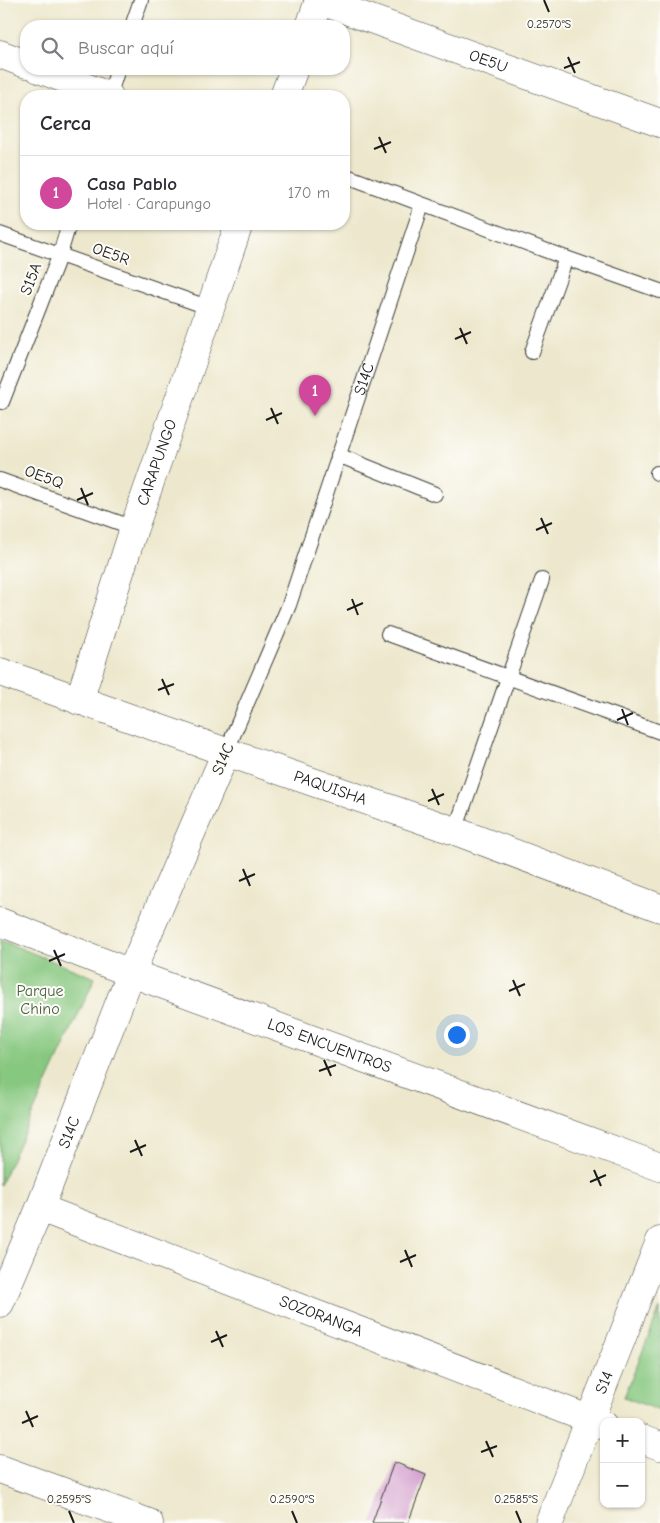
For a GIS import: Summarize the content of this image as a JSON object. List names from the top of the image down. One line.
{"streets":{"street":["OE5U","S14C","CARAPUNGO","PAQUISHA","LOS ENCUENTROS","SOZORANGA","S14"],"lane":["OE5R","S15A","OE5Q"]},"crossings":[["OE5R","S15A"],["OE5R","CARAPUNGO"],["S14C","PAQUISHA"],["S14C","LOS ENCUENTROS"],["S14C","SOZORANGA"],["CARAPUNGO","OE5Q"],["CARAPUNGO","PAQUISHA"],["SOZORANGA","S14"]],"parks":["Parque Chino"],"page":{"search":"Buscar aquí","heading":"Cerca","list":[{"mark":"1","name":"Casa Pablo","note":"Hotel · Carapungo","value":"170 m"}],"pins":"1","map_buttons":["+","−"]},"coordinates":["0.2570°S","0.2595°S","0.2590°S","0.2585°S"]}
